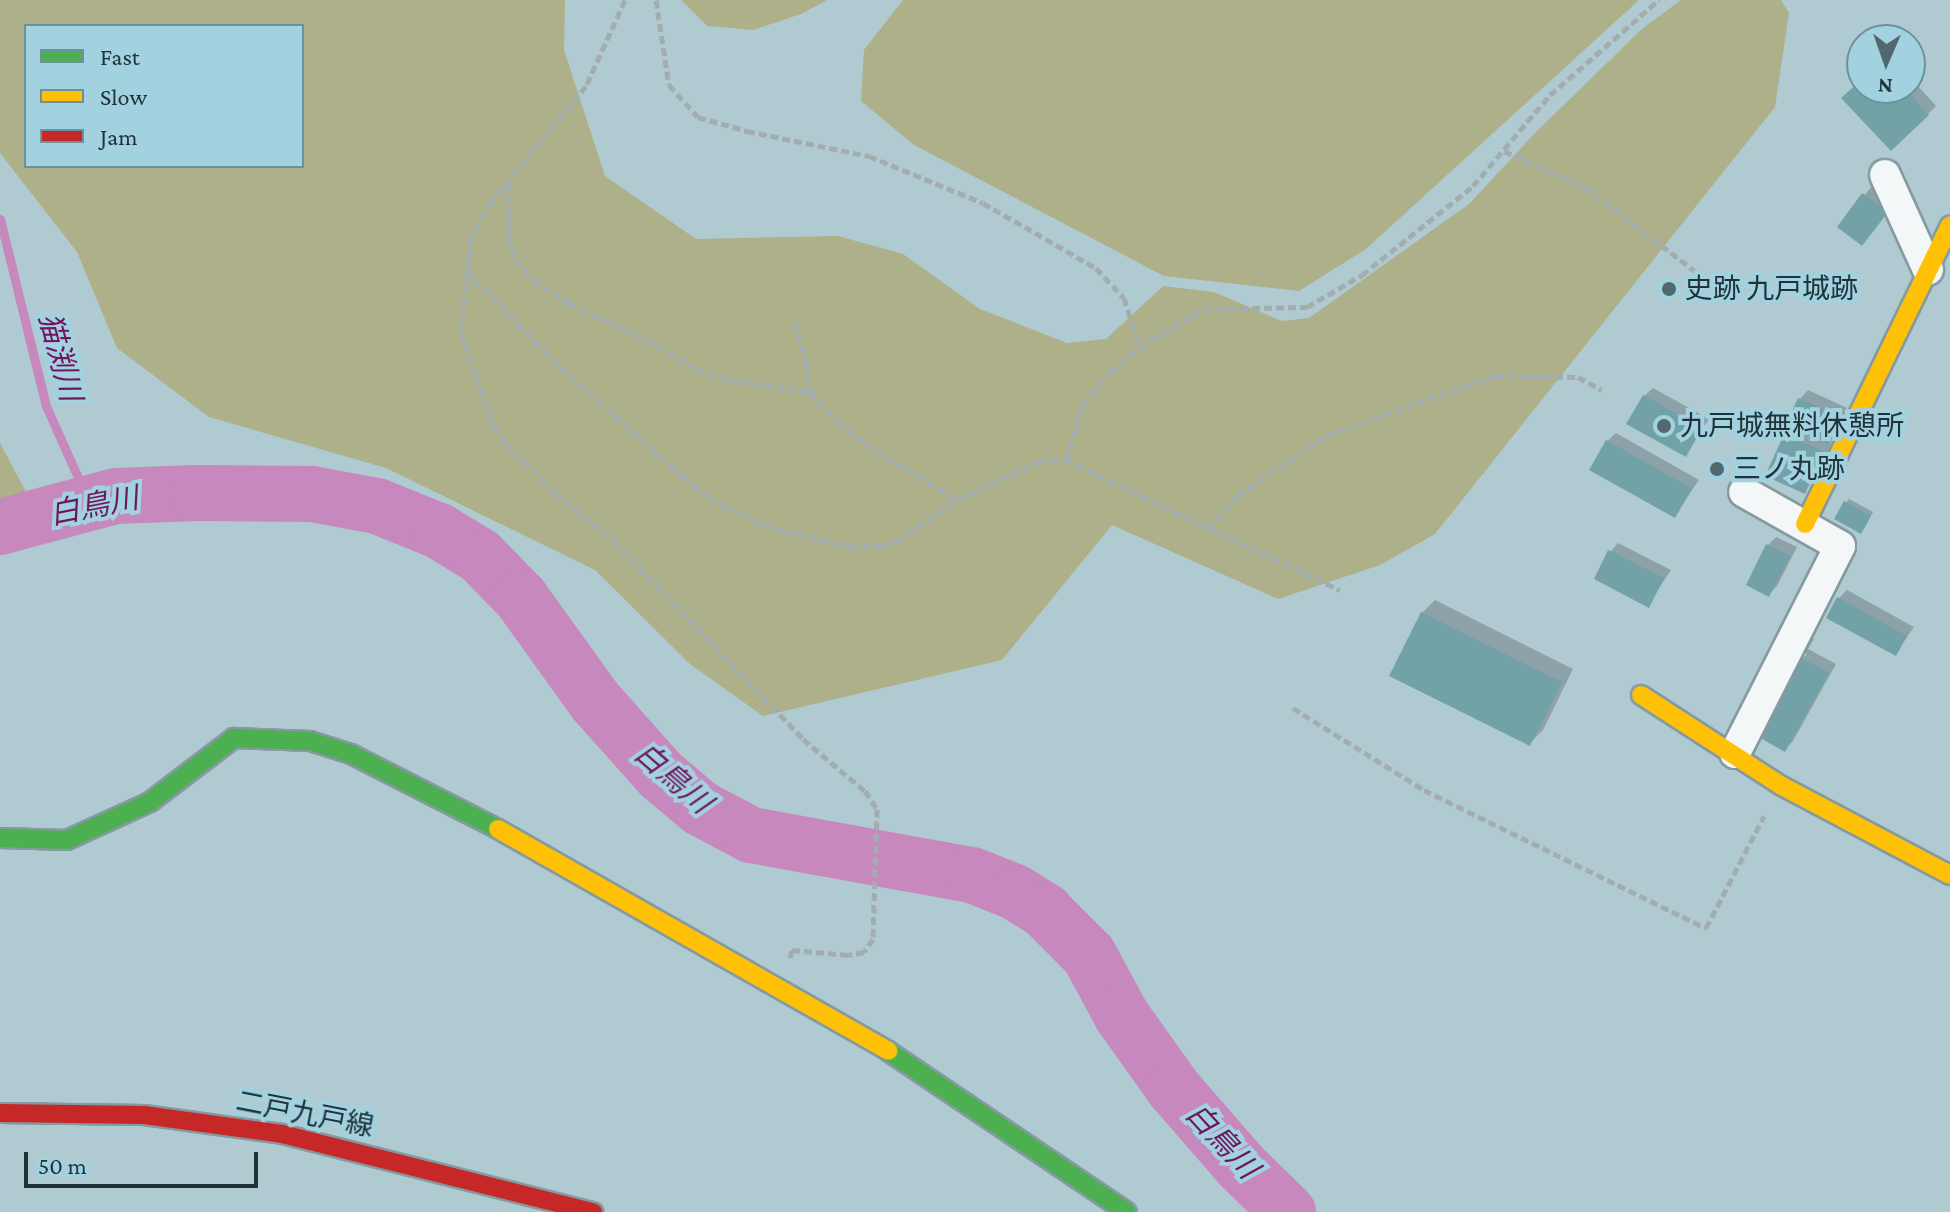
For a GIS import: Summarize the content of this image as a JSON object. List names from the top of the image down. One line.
{"streets":{"street":["二戸九戸線"]},"water":["猫渕川","白鳥川"],"places":["史跡 九戸城跡","九戸城無料休憩所","三ノ丸跡"],"legend":["Fast","Slow","Jam"],"scale_bar":"50 m","north":"bottom"}
